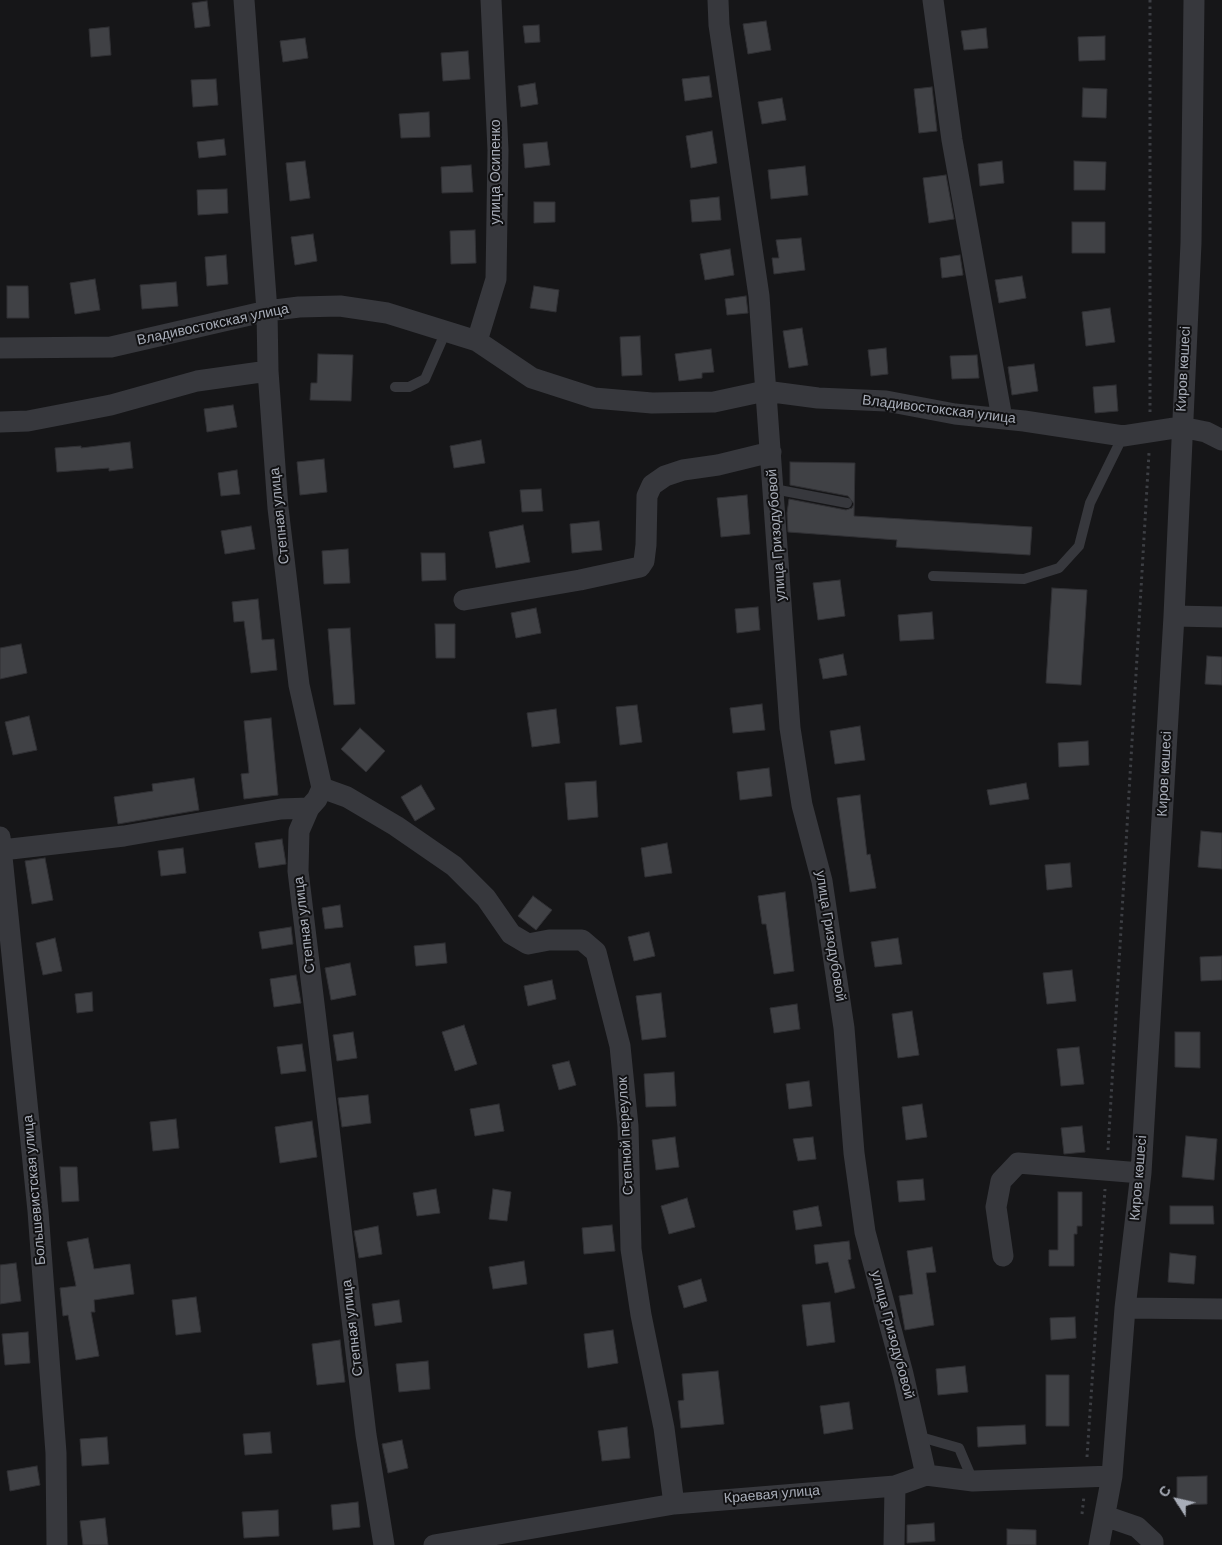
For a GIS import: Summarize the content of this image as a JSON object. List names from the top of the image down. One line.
{"streets":{"street":["улица Осипенко","Владивостокская улица","Киров көшесі","Степная улица","улица Гризодубовой","Степной переулок","Большевистская улица","Краевая улица"]},"crossings":[["улица Осипенко","Владивостокская улица"],["Владивостокская улица","Киров көшесі"],["Владивостокская улица","Степная улица"],["Владивостокская улица","улица Гризодубовой"],["Киров көшесі","Краевая улица"],["Степная улица","Степной переулок"],["улица Гризодубовой","Краевая улица"],["Степной переулок","Краевая улица"]],"north":"top left"}
